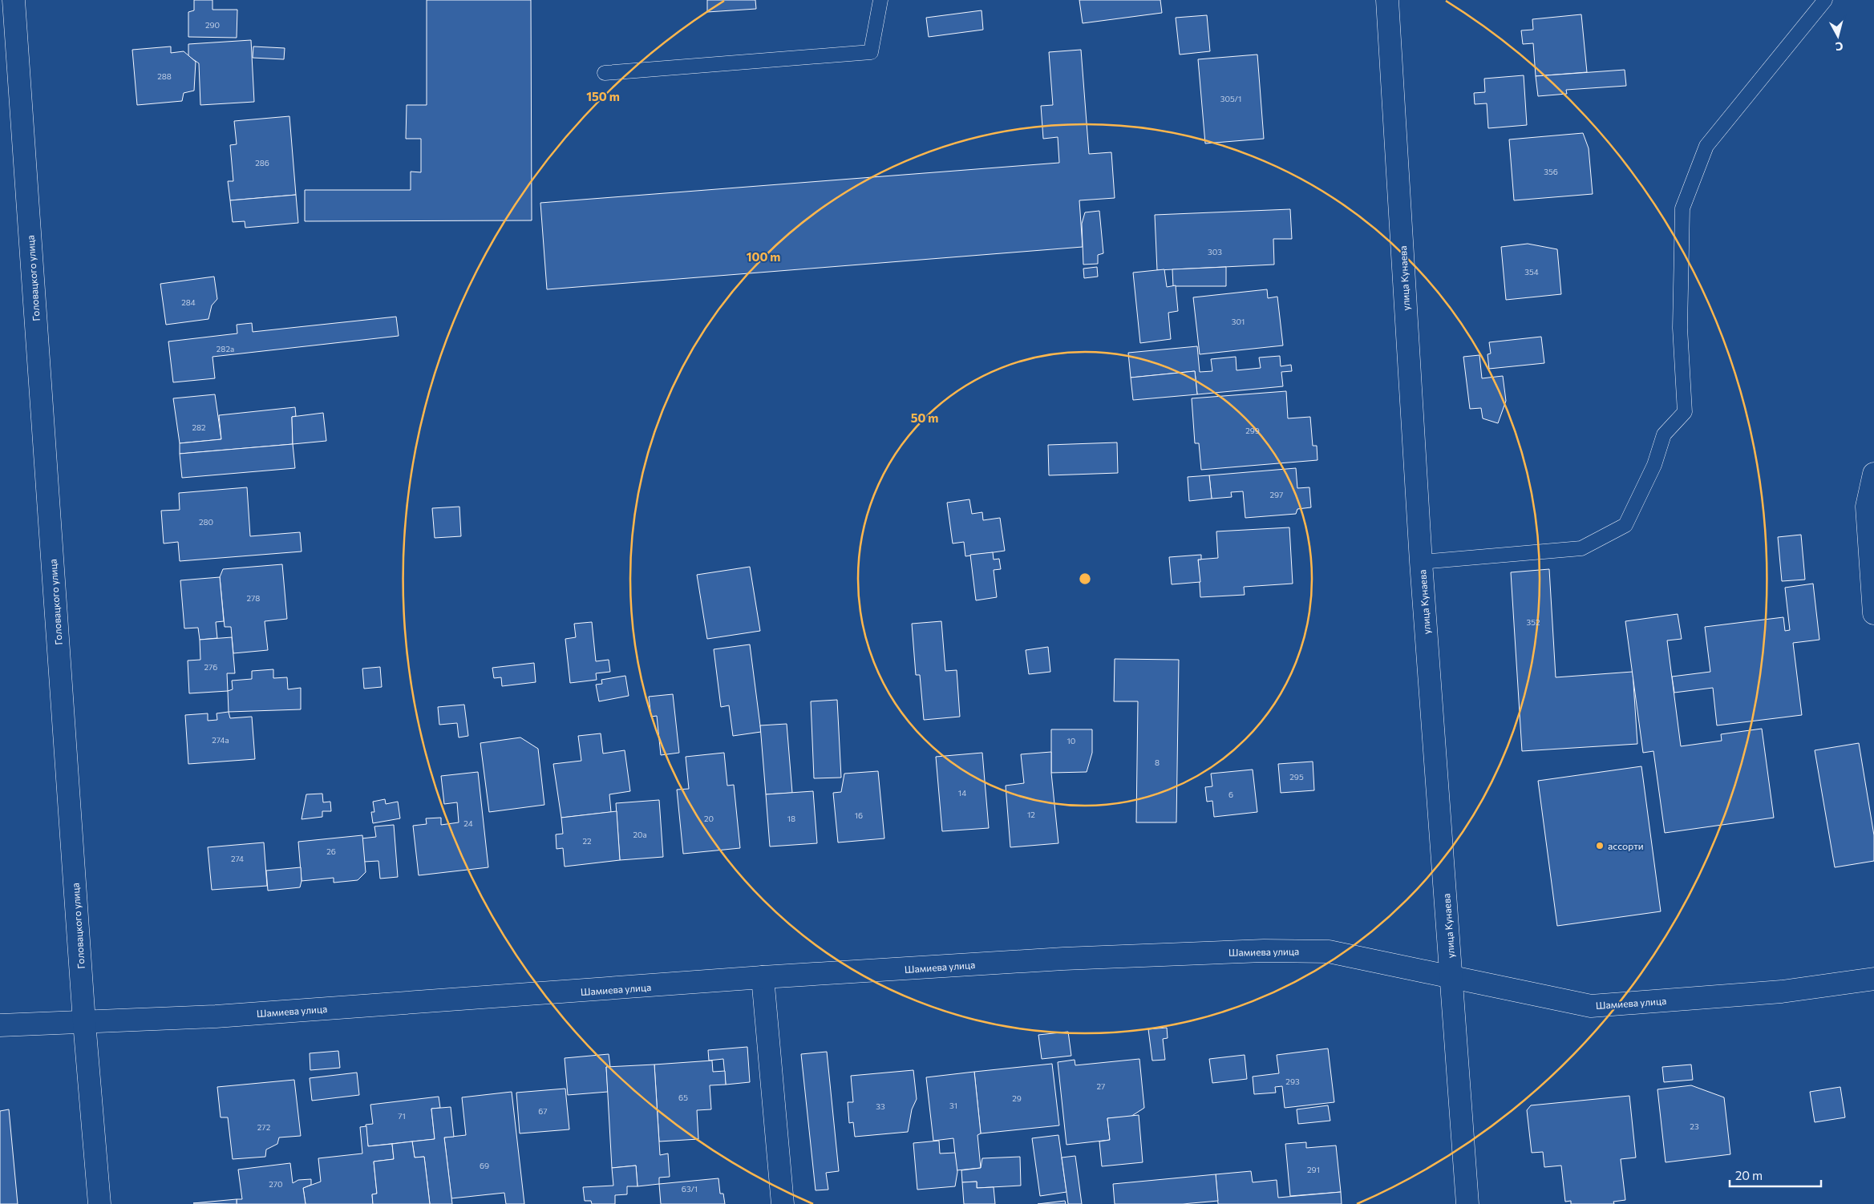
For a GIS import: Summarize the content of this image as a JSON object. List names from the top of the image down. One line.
{"streets":{"street":["Головацкого улица","улица Кунаева","Шамиева улица"]},"crossings":[["Головацкого улица","Шамиева улица"],["улица Кунаева","Шамиева улица"]],"places":["ассорти"],"house_numbers":["290","288","305/1","286","356","303","354","284","301","282а","282","299","297","280","278","352","276","274а","10","8","295","14","6","12","16","20","18","24","20а","22","26","274","293","27","65","29","31","33","67","71","23","272","69","291","270","63/1"],"scale_bar":"20 m","north":"bottom","rings":["150 m","100 m","50 m"]}
